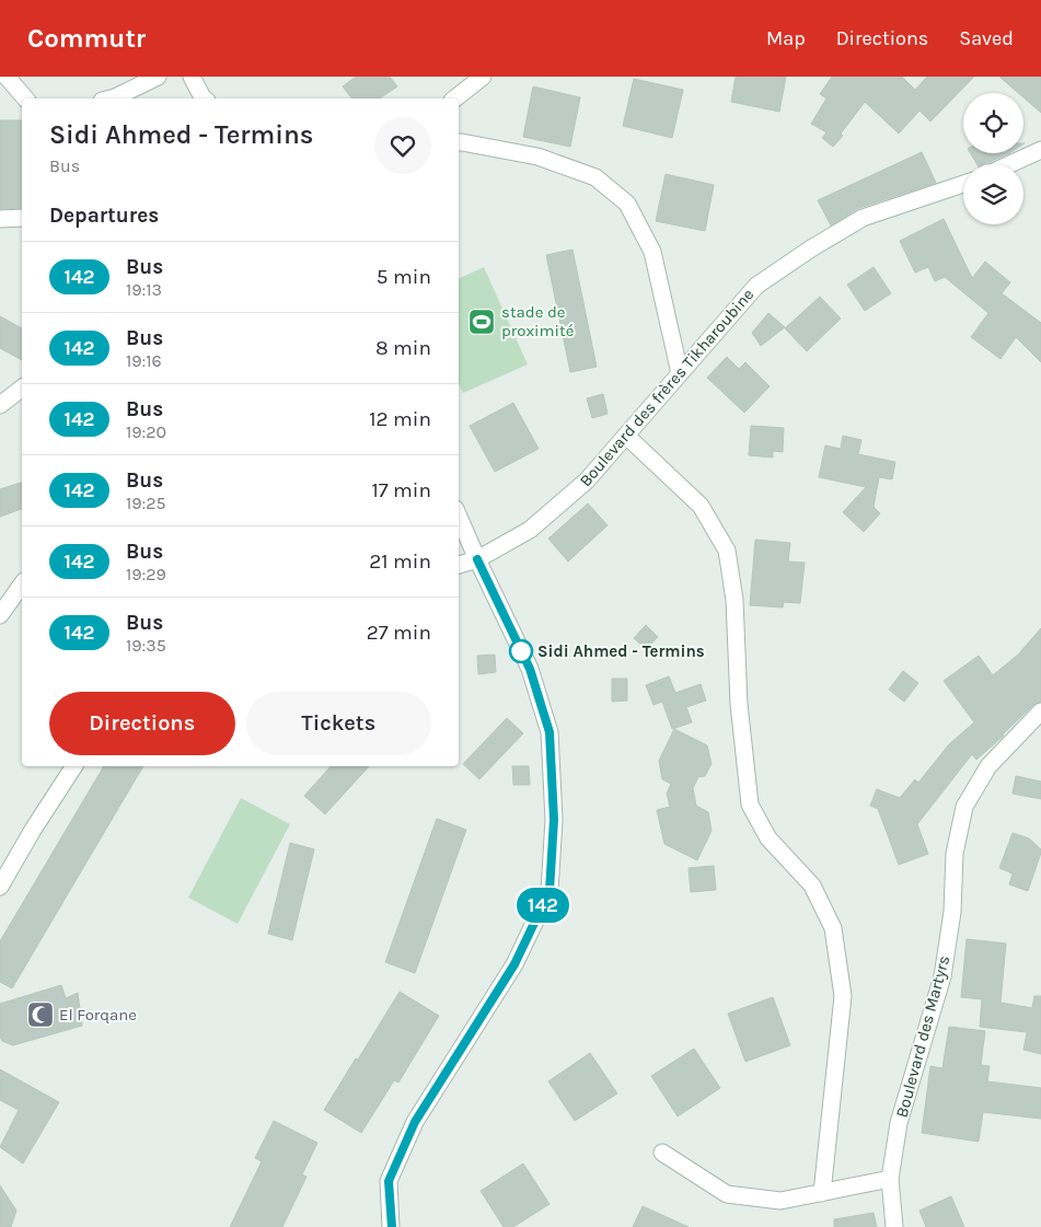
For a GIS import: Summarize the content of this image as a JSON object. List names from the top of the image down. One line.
{"streets":{"street":["Boulevard des frères Tikharoubine","Boulevard des Martyrs"]},"places":{"sports":["stade de proximité"],"other":["Sidi Ahmed - Termins"],"mosque":["El Forqane"]},"lines":["bus line 142"],"page":{"header":"Commutr","nav":["Map","Directions","Saved"],"on_map":"142","heading":[["Sidi Ahmed - Termins","Bus"],"Departures"],"list":[{"mark":"142","name":"Bus","note":"19:13","value":"5 min"},{"mark":"142","name":"Bus","note":"19:16","value":"8 min"},{"mark":"142","name":"Bus","note":"19:20","value":"12 min"},{"mark":"142","name":"Bus","note":"19:25","value":"17 min"},{"mark":"142","name":"Bus","note":"19:29","value":"21 min"},{"mark":"142","name":"Bus","note":"19:35","value":"27 min"}],"buttons":["Directions","Tickets"]}}
